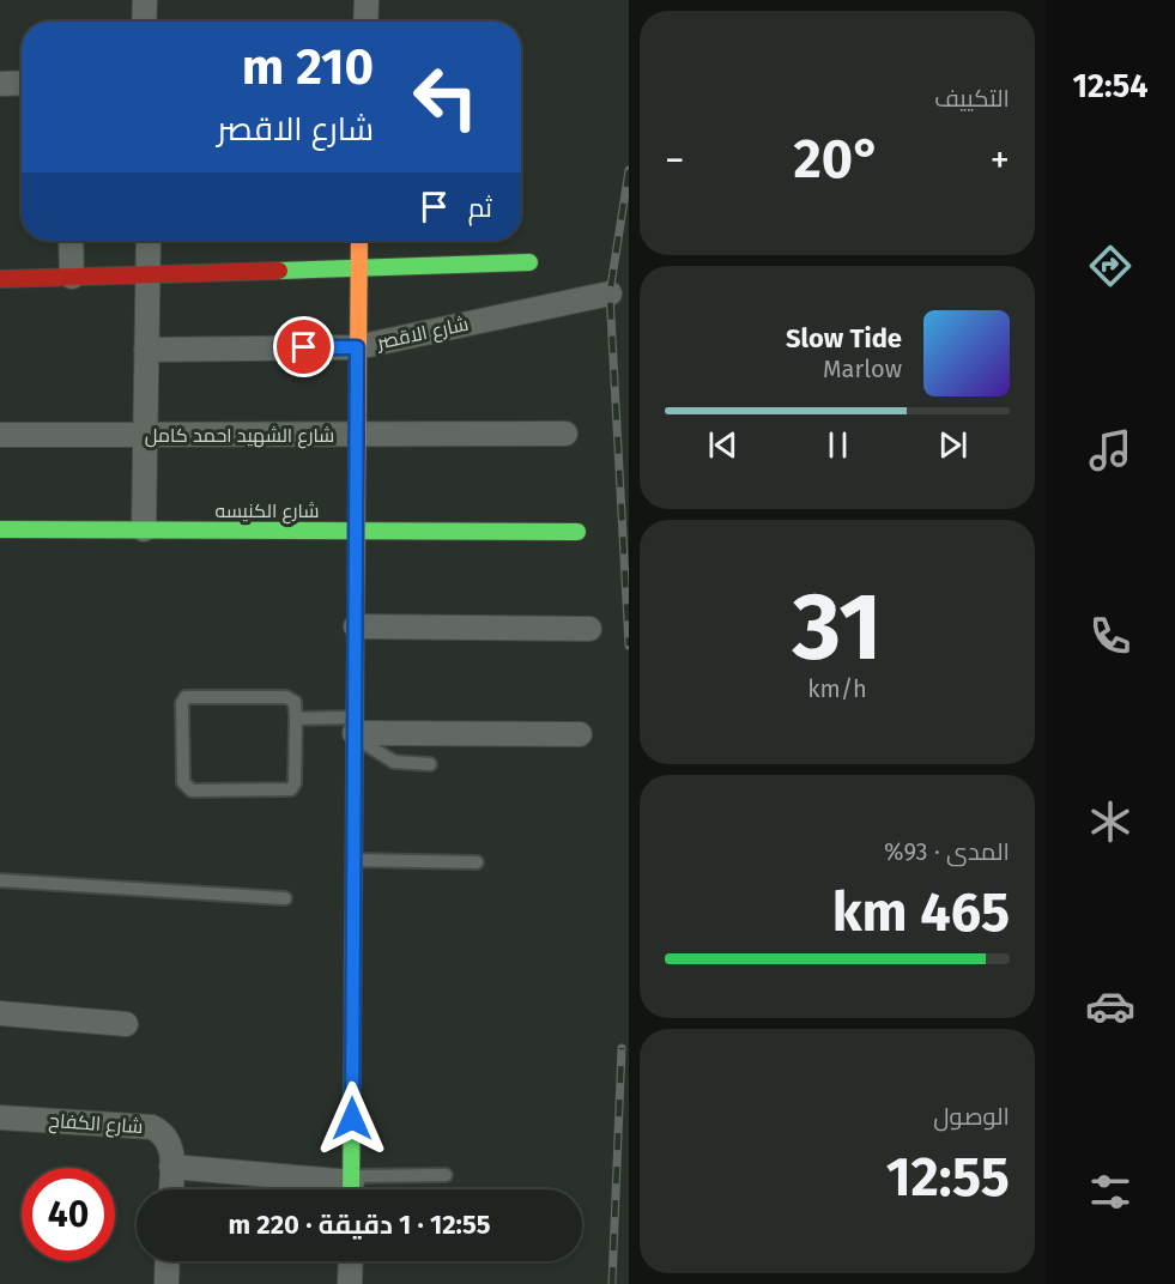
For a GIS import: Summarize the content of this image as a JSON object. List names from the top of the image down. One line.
{"streets":{"street":["شارع الاقصر","شارع الشهيد احمد كامل","شارع الكنيسه","شارع الكفاح"]},"page":{"tabs":"12:54","tile":["التكييف",["31","km/h"],["المدى · 93%","465 km"],["الوصول","12:55"]],"turn":["210 m","شارع الاقصر"],"heat":["−","20°","+"],"then":"ثم","song":["Slow Tide","Marlow"],"limit":"40","trip":"12:55 · 1 دقيقة · 220 m"}}
